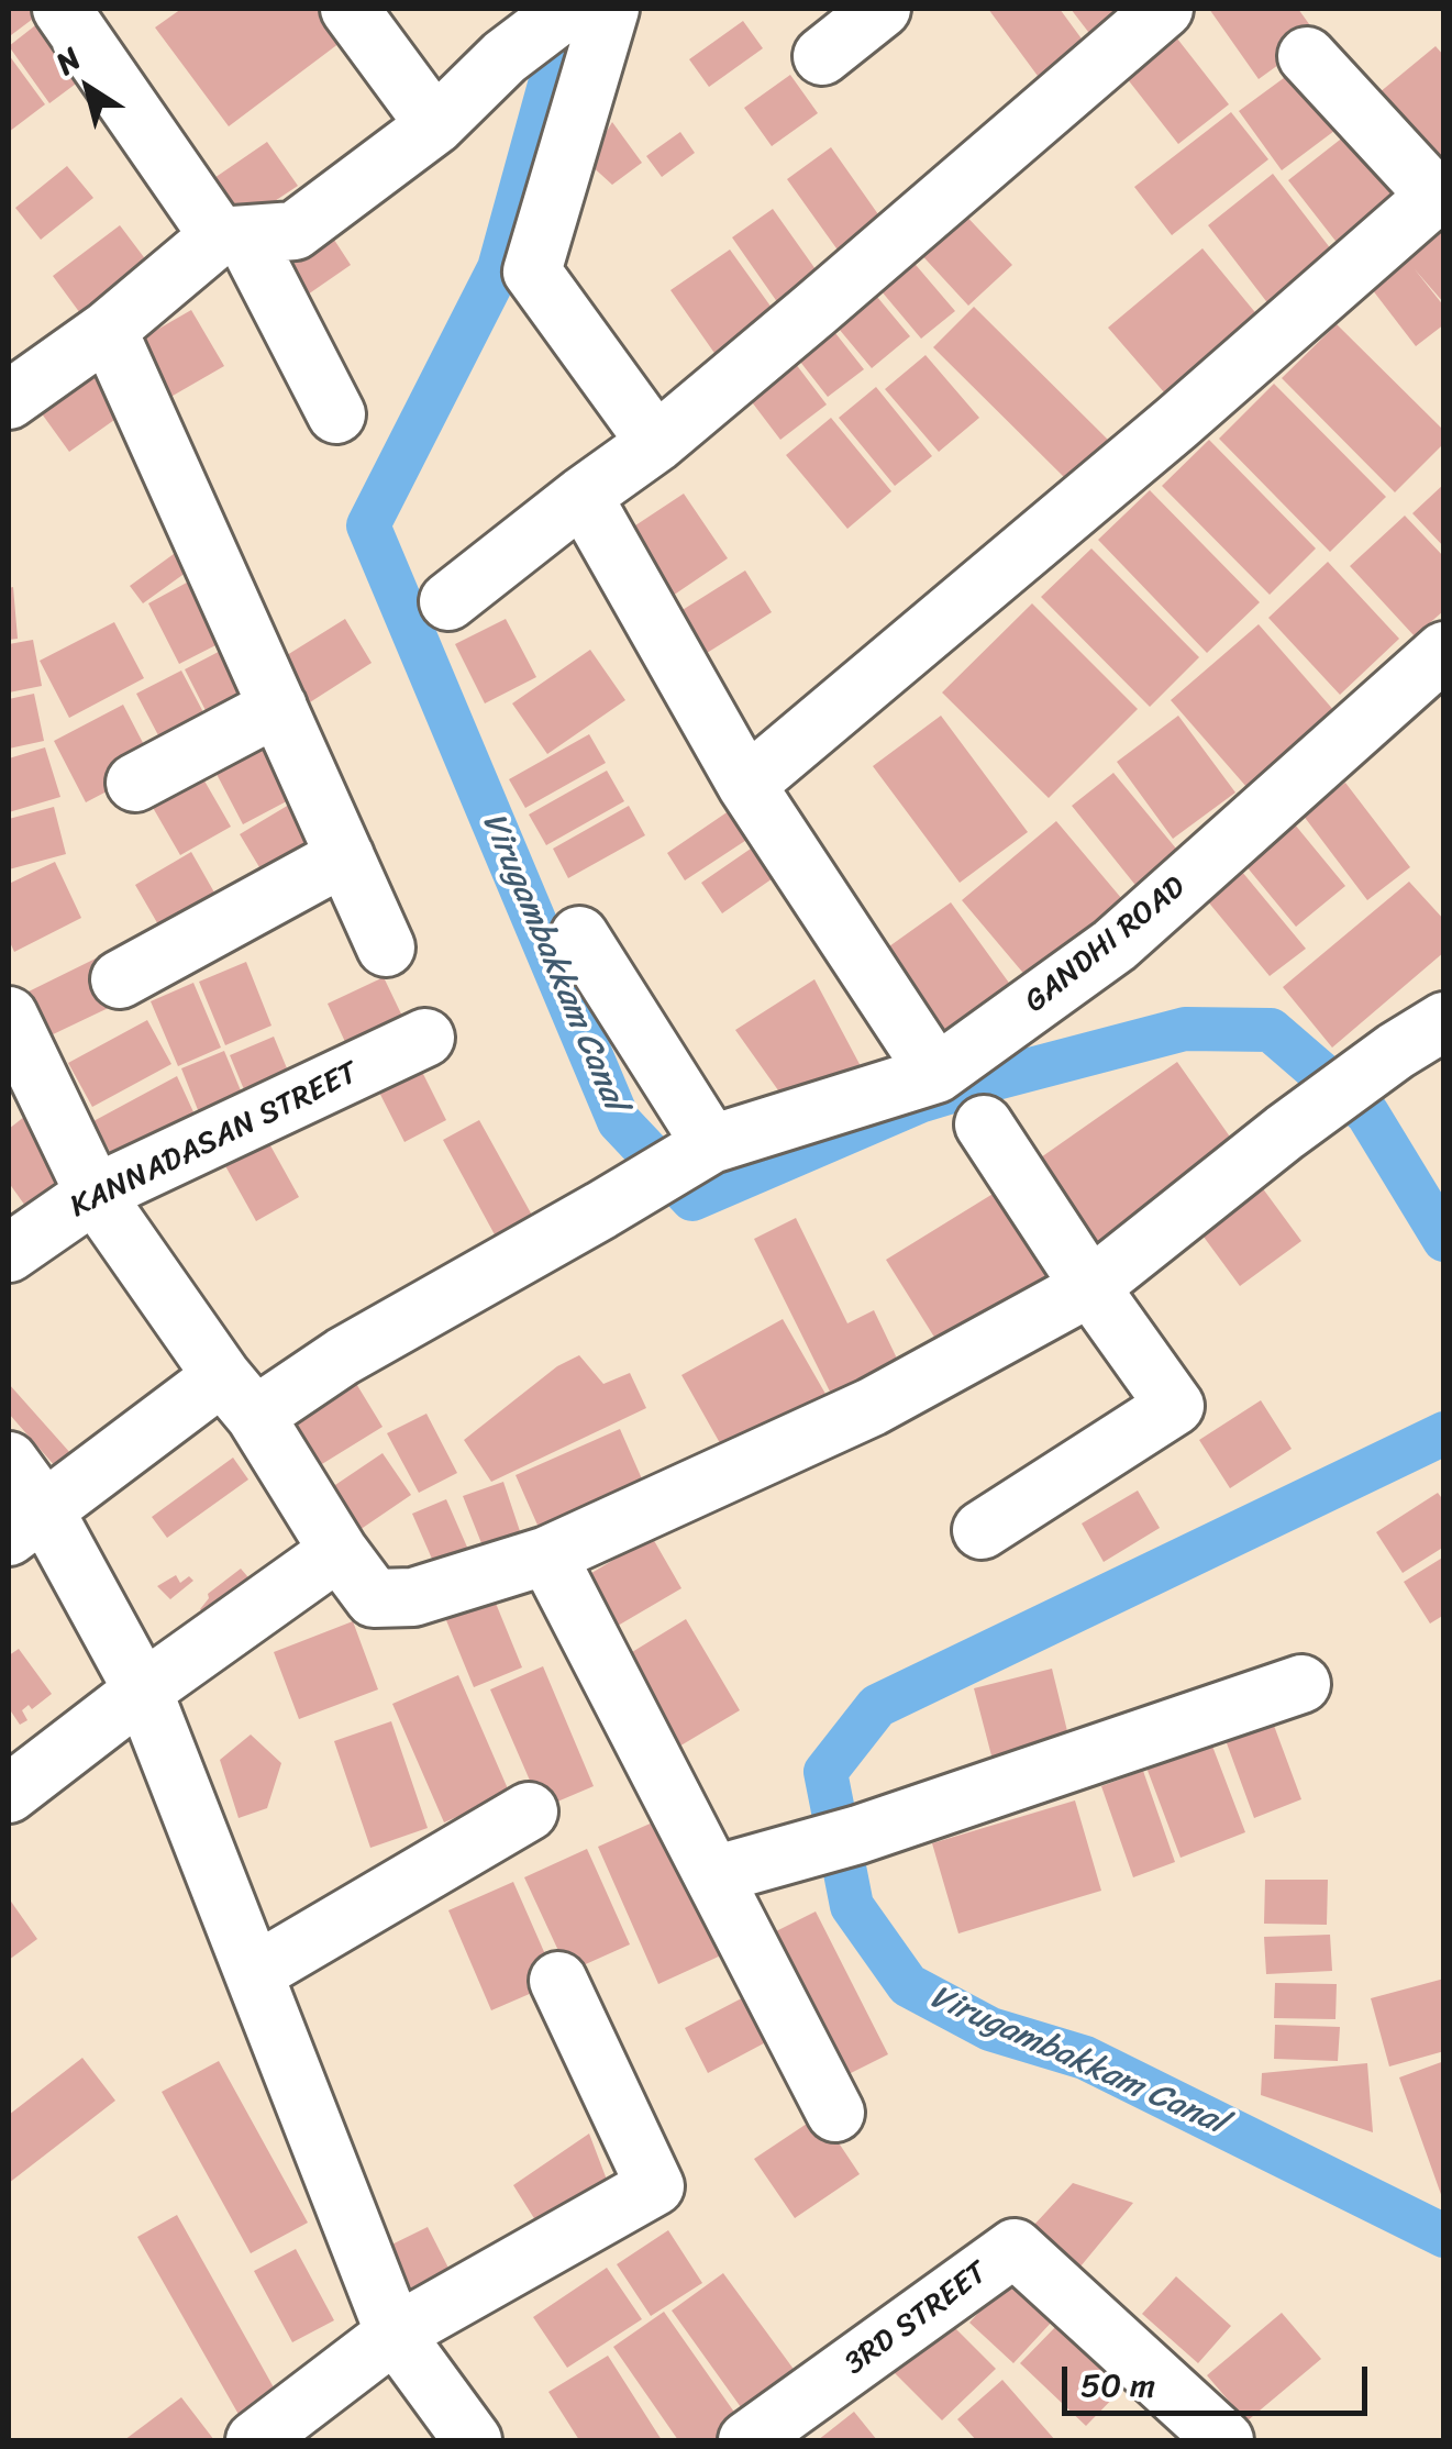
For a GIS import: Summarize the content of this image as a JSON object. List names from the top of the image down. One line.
{"streets":{"street":["GANDHI ROAD","KANNADASAN STREET","3RD STREET"]},"water":["Virugambakkam Canal"],"scale_bar":"50 m","north":"top left"}
